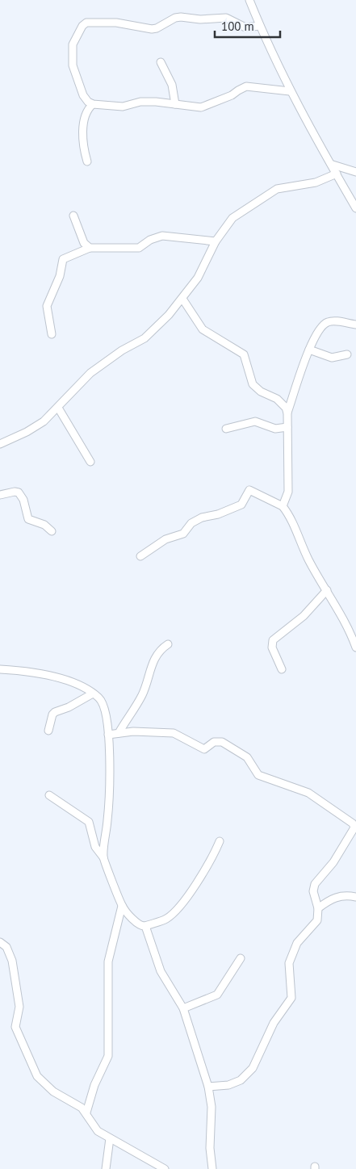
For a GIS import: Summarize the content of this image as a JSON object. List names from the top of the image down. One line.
{"scale_bar":"100 m"}
